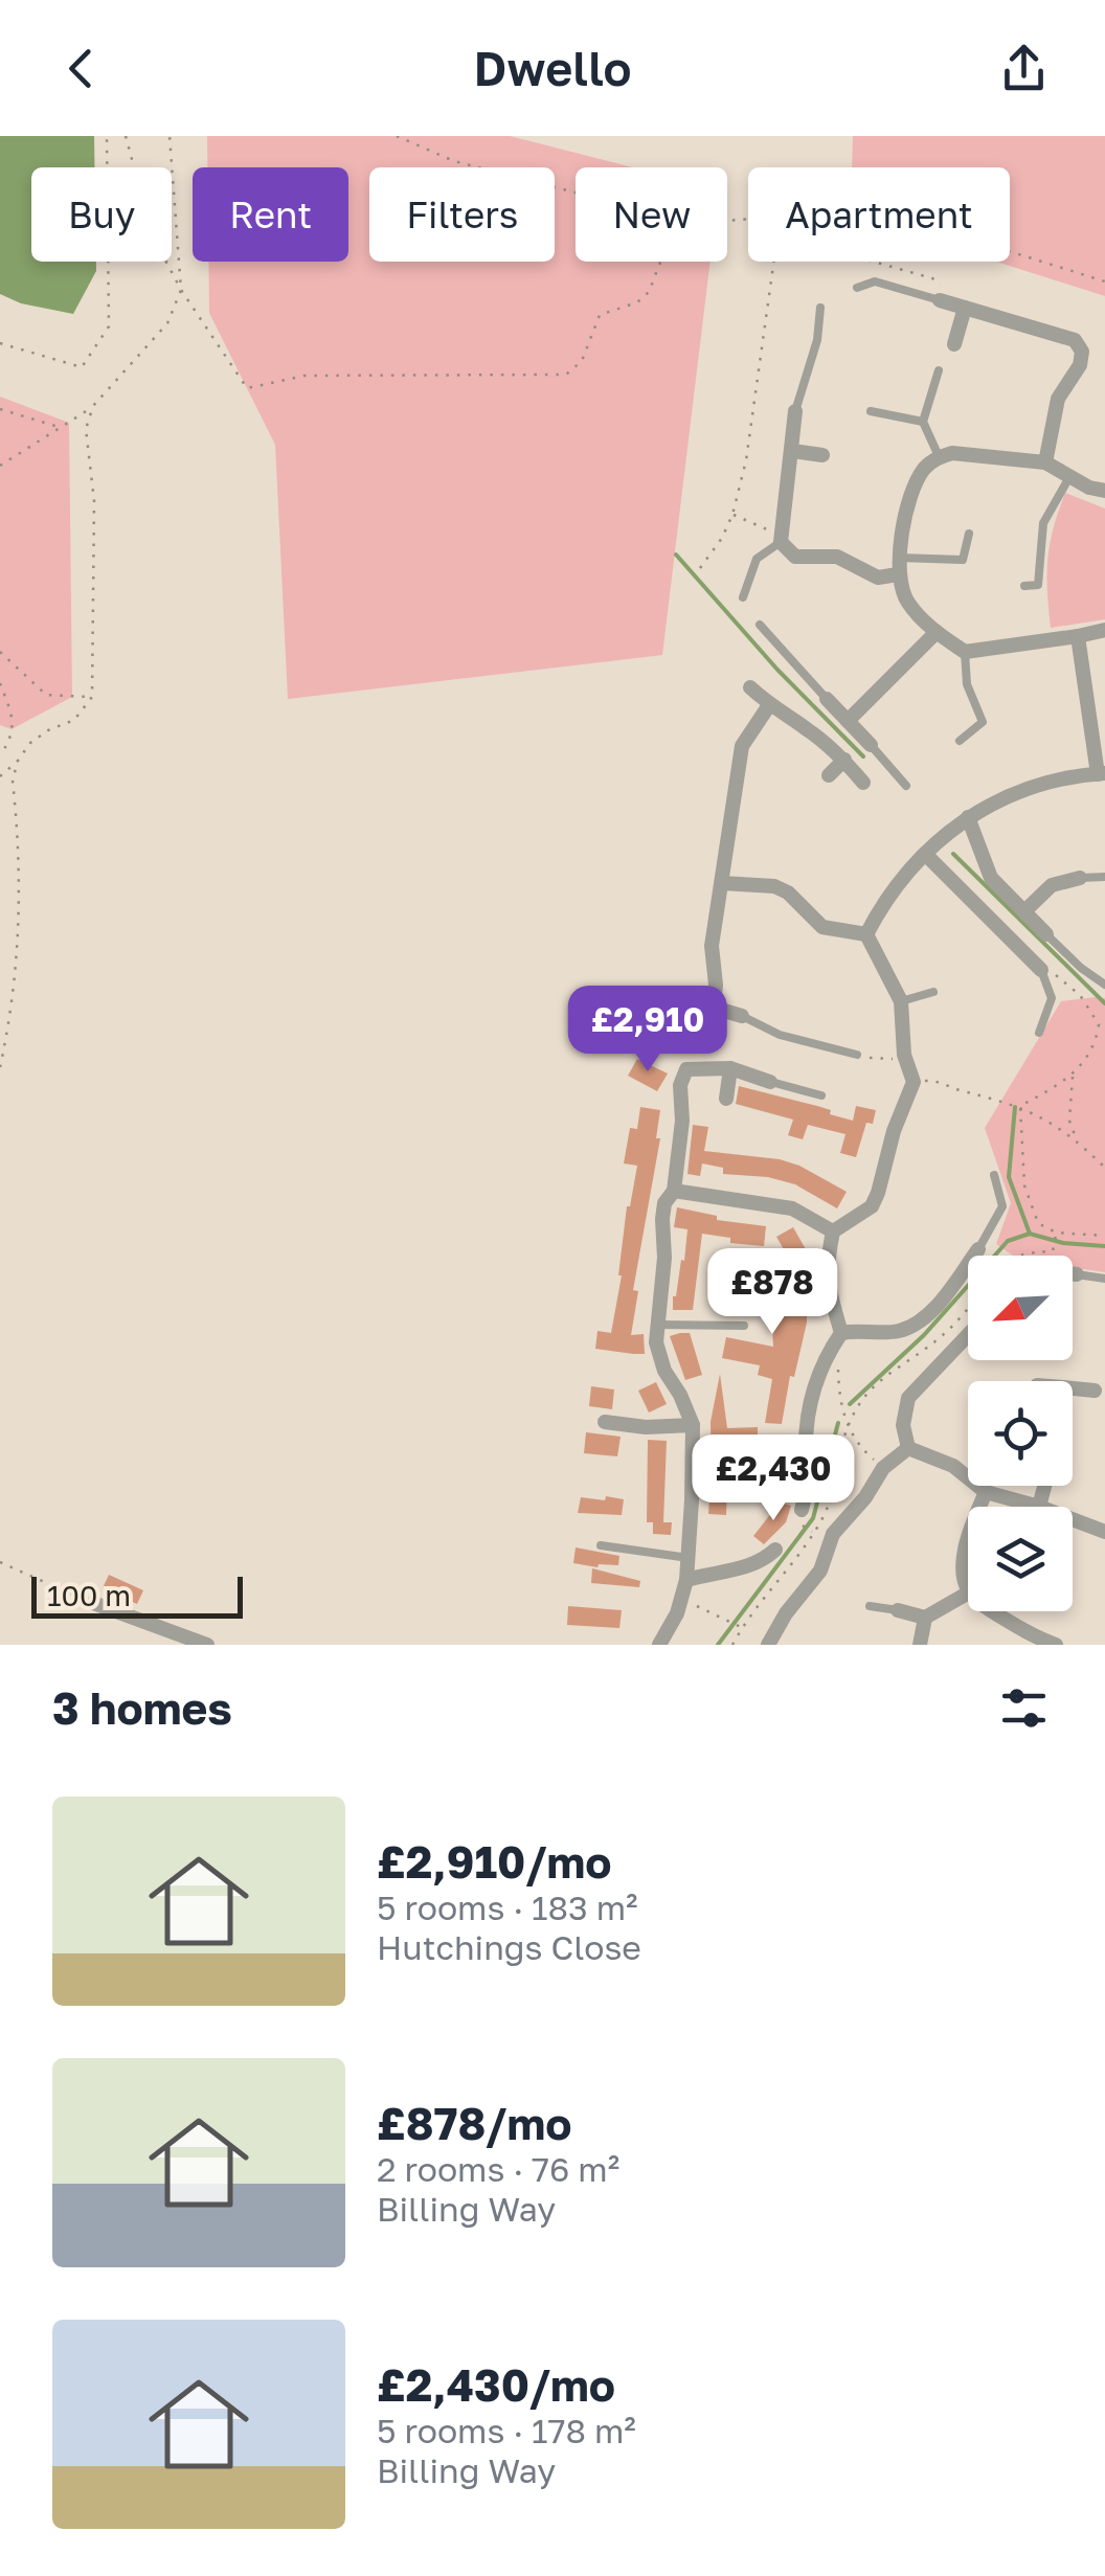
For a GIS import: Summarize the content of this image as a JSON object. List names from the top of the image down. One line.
{"scale_bar":"100 m","north":"bottom left","page":{"header":"Dwello","chip":["Buy","Rent","Filters","New","Apartment"],"price":["£2,910","£878","£2,430"],"scale":"100 m","heading":"3 homes","list":[{"name":"£2,910/mo","note":"5 rooms · 183 m² · Hutchings Close"},{"name":"£878/mo","note":"2 rooms · 76 m² · Billing Way"},{"name":"£2,430/mo","note":"5 rooms · 178 m² · Billing Way"}]}}
